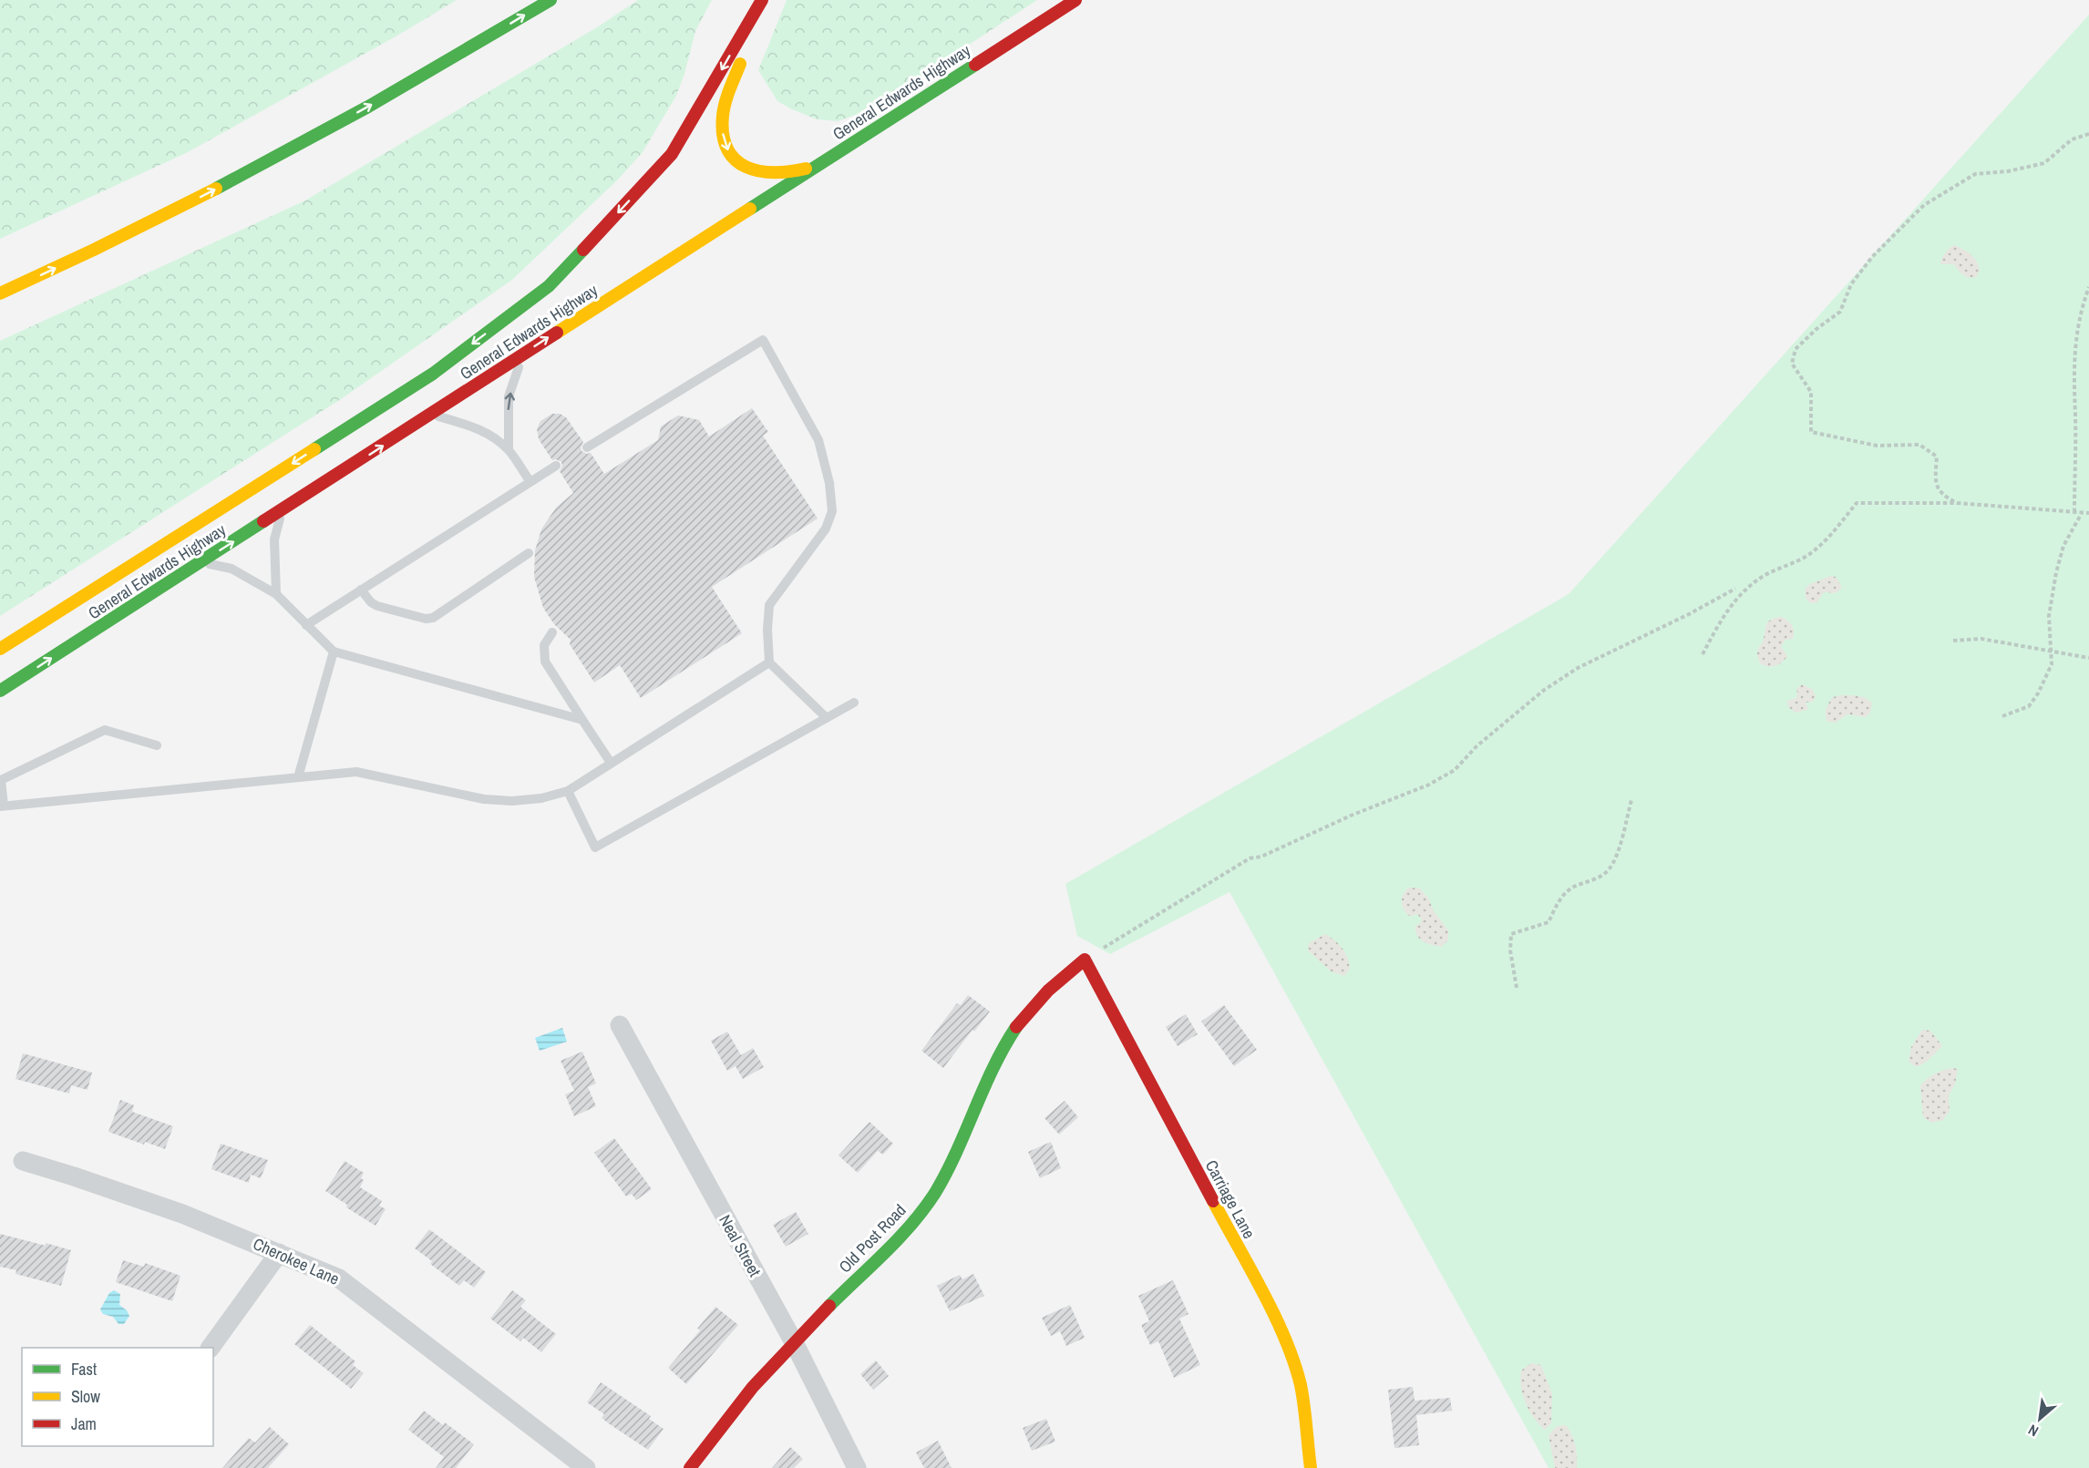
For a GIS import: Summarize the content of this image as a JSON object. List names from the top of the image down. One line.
{"streets":{"main road":["General Edwards Highway","Carriage Lane","Old Post Road"],"street":["Neal Street","Cherokee Lane"]},"crossings":[["Carriage Lane","Old Post Road"],["Old Post Road","Neal Street"]],"legend":["Fast","Slow","Jam"],"north":"bottom left"}
